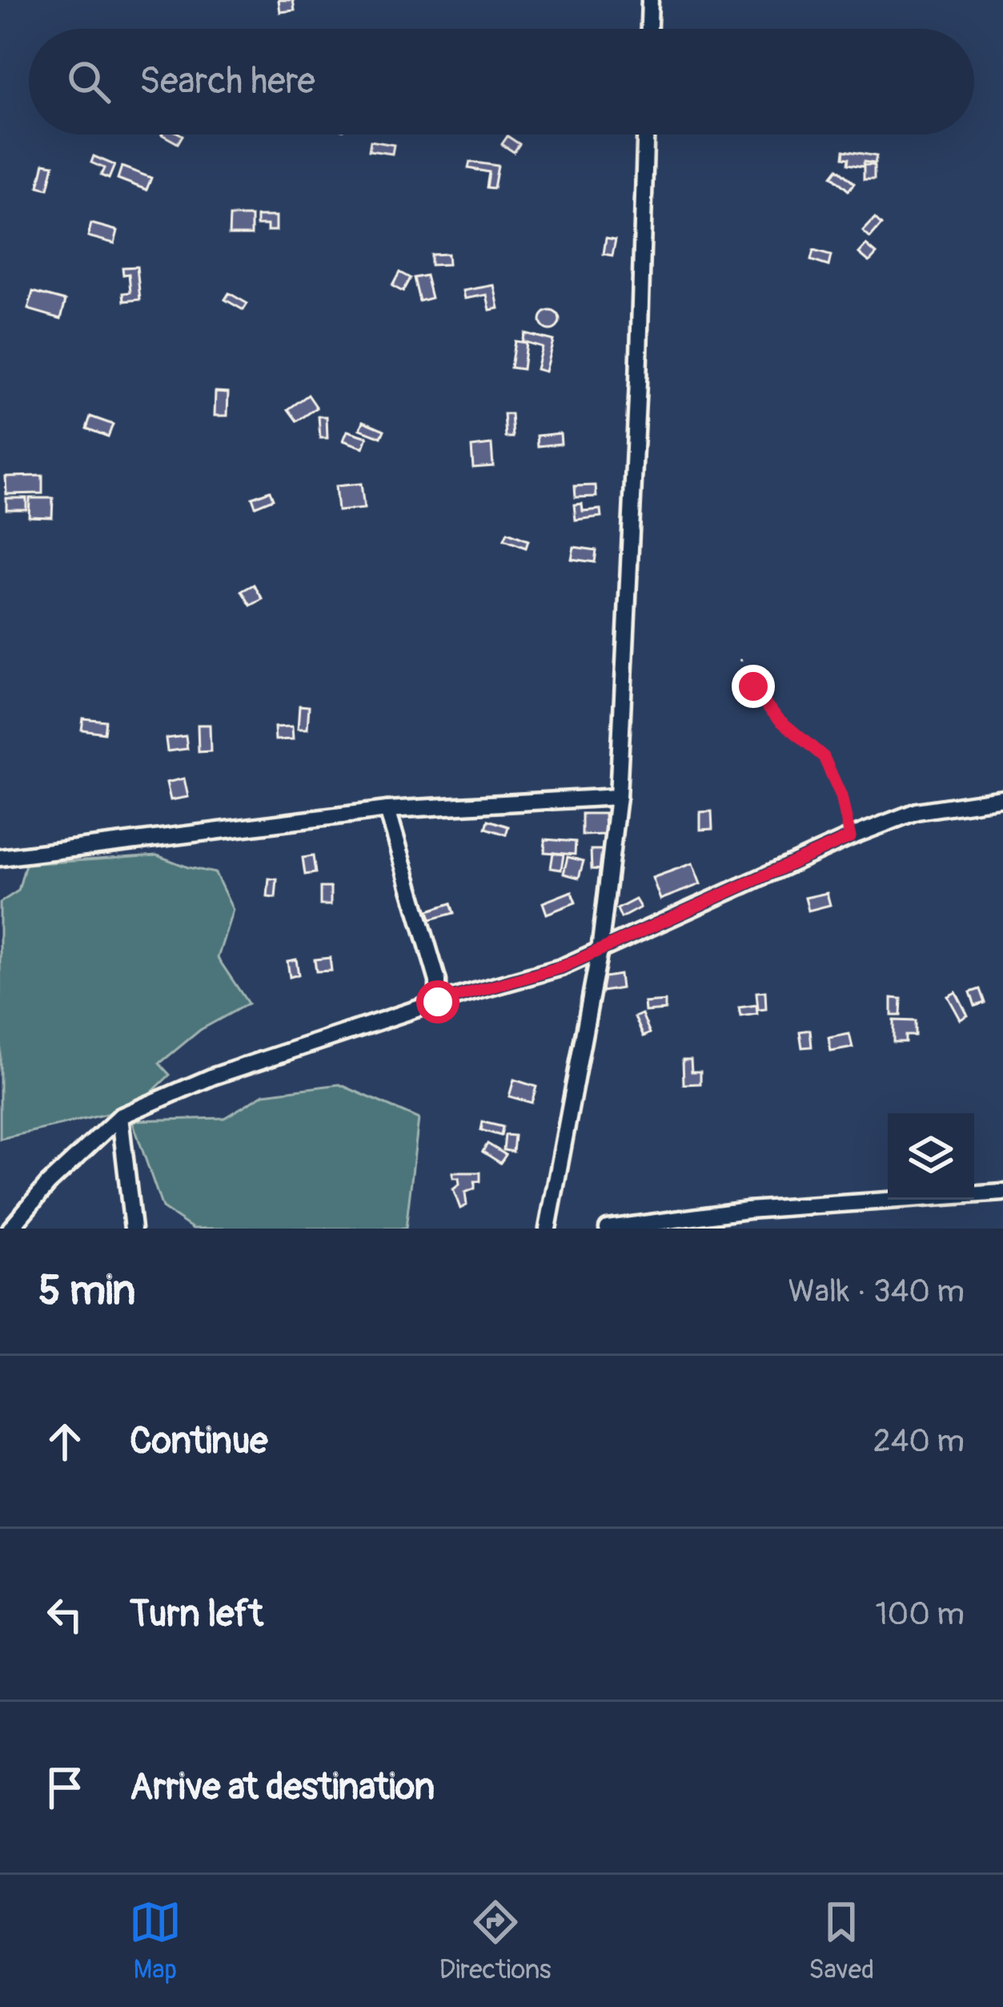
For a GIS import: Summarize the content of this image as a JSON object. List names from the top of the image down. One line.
{"page":{"search":"Search here","heading":["5 min","Walk · 340 m"],"list":[["Continue","240 m"],["Turn left","100 m"],"Arrive at destination"],"nav":["Map","Directions","Saved"]}}
